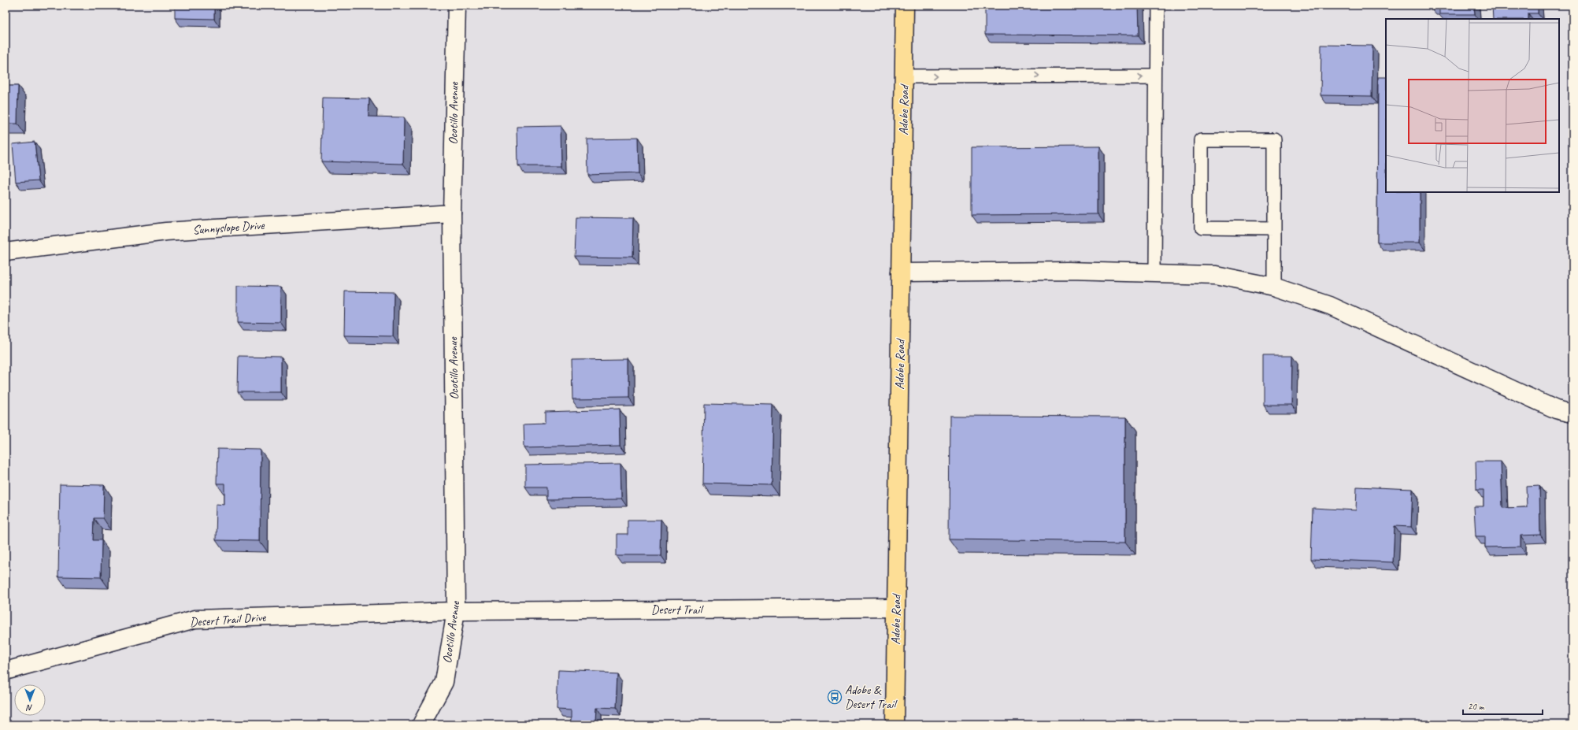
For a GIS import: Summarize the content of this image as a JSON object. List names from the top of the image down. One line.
{"streets":{"main road":["Adobe Road"],"street":["Ocotillo Avenue","Sunnyslope Drive","Desert Trail","Desert Trail Drive"]},"crossings":[["Adobe Road","Desert Trail"],["Ocotillo Avenue","Sunnyslope Drive"],["Ocotillo Avenue","Desert Trail"],["Ocotillo Avenue","Desert Trail Drive"],["Desert Trail","Desert Trail Drive"]],"places":{"bus stop":["Adobe & Desert Trail"]},"scale_bar":"20 m","north":"bottom"}
